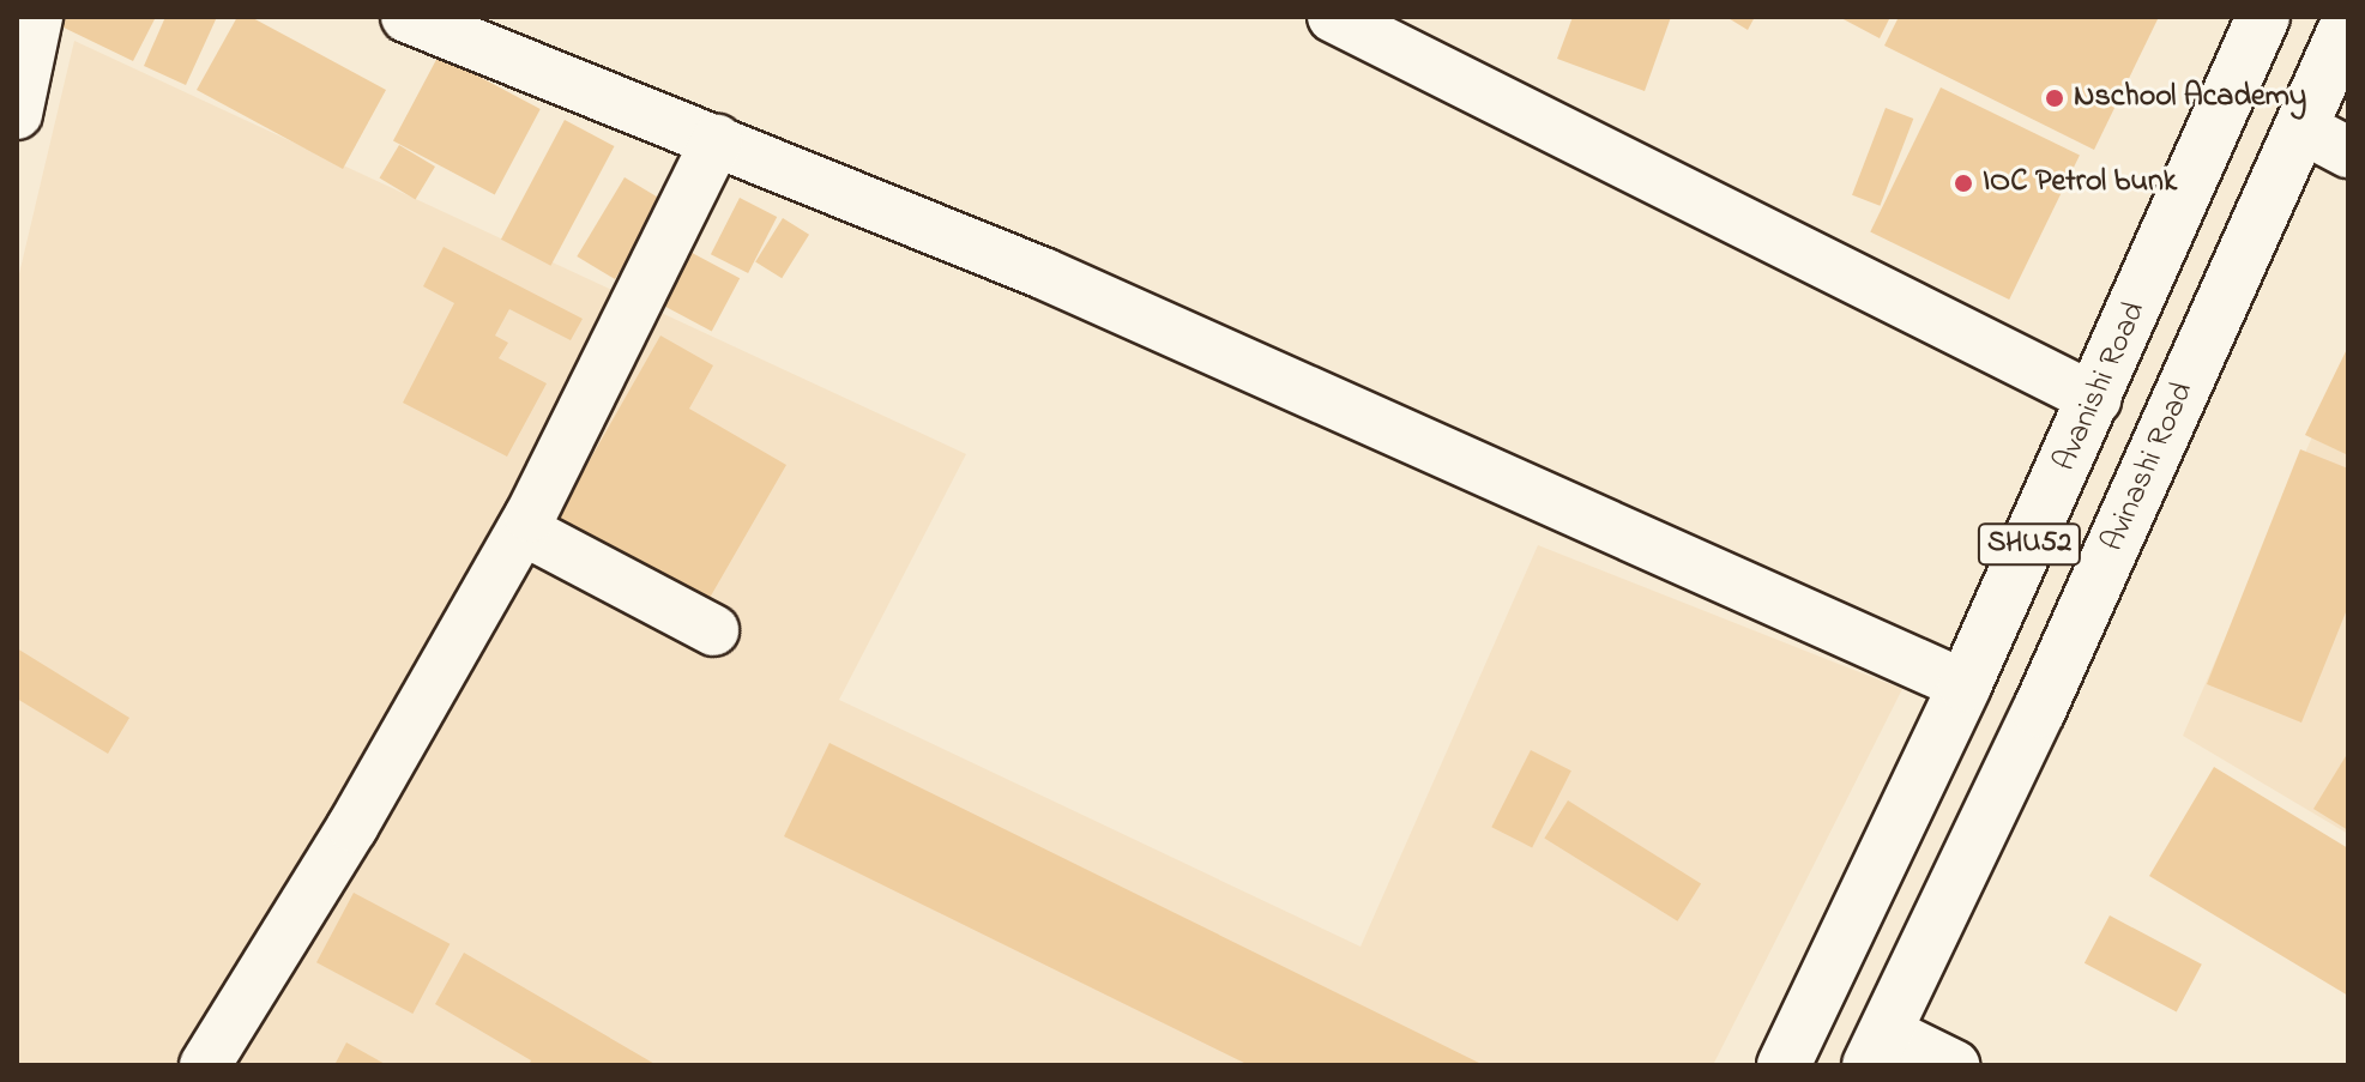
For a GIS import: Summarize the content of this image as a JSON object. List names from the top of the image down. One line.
{"streets":{"main road":["Avanishi Road","Avinashi Road","SHU52"]},"places":["Nschool Academy","IOC Petrol bunk"]}
